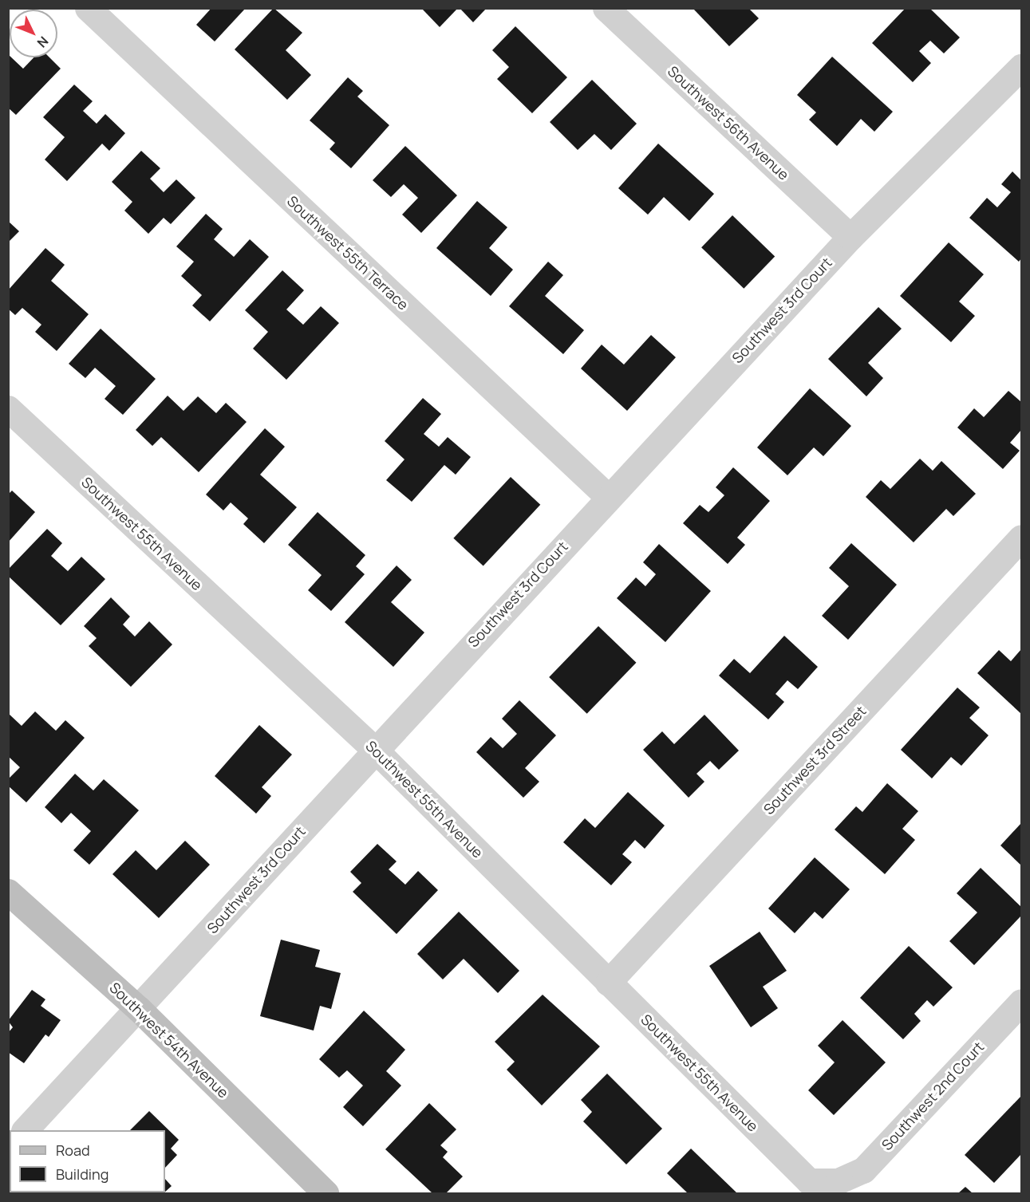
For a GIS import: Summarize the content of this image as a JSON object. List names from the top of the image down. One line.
{"streets":{"street":["Southwest 56th Avenue","Southwest 55th Terrace","Southwest 3rd Court","Southwest 55th Avenue","Southwest 3rd Street","Southwest 54th Avenue","Southwest 2nd Court"]},"crossings":[["Southwest 56th Avenue","Southwest 3rd Court"],["Southwest 55th Terrace","Southwest 3rd Court"],["Southwest 3rd Court","Southwest 55th Avenue"],["Southwest 3rd Court","Southwest 54th Avenue"],["Southwest 55th Avenue","Southwest 3rd Street"],["Southwest 55th Avenue","Southwest 2nd Court"]],"legend":["Road","Building"],"north":"bottom right"}
